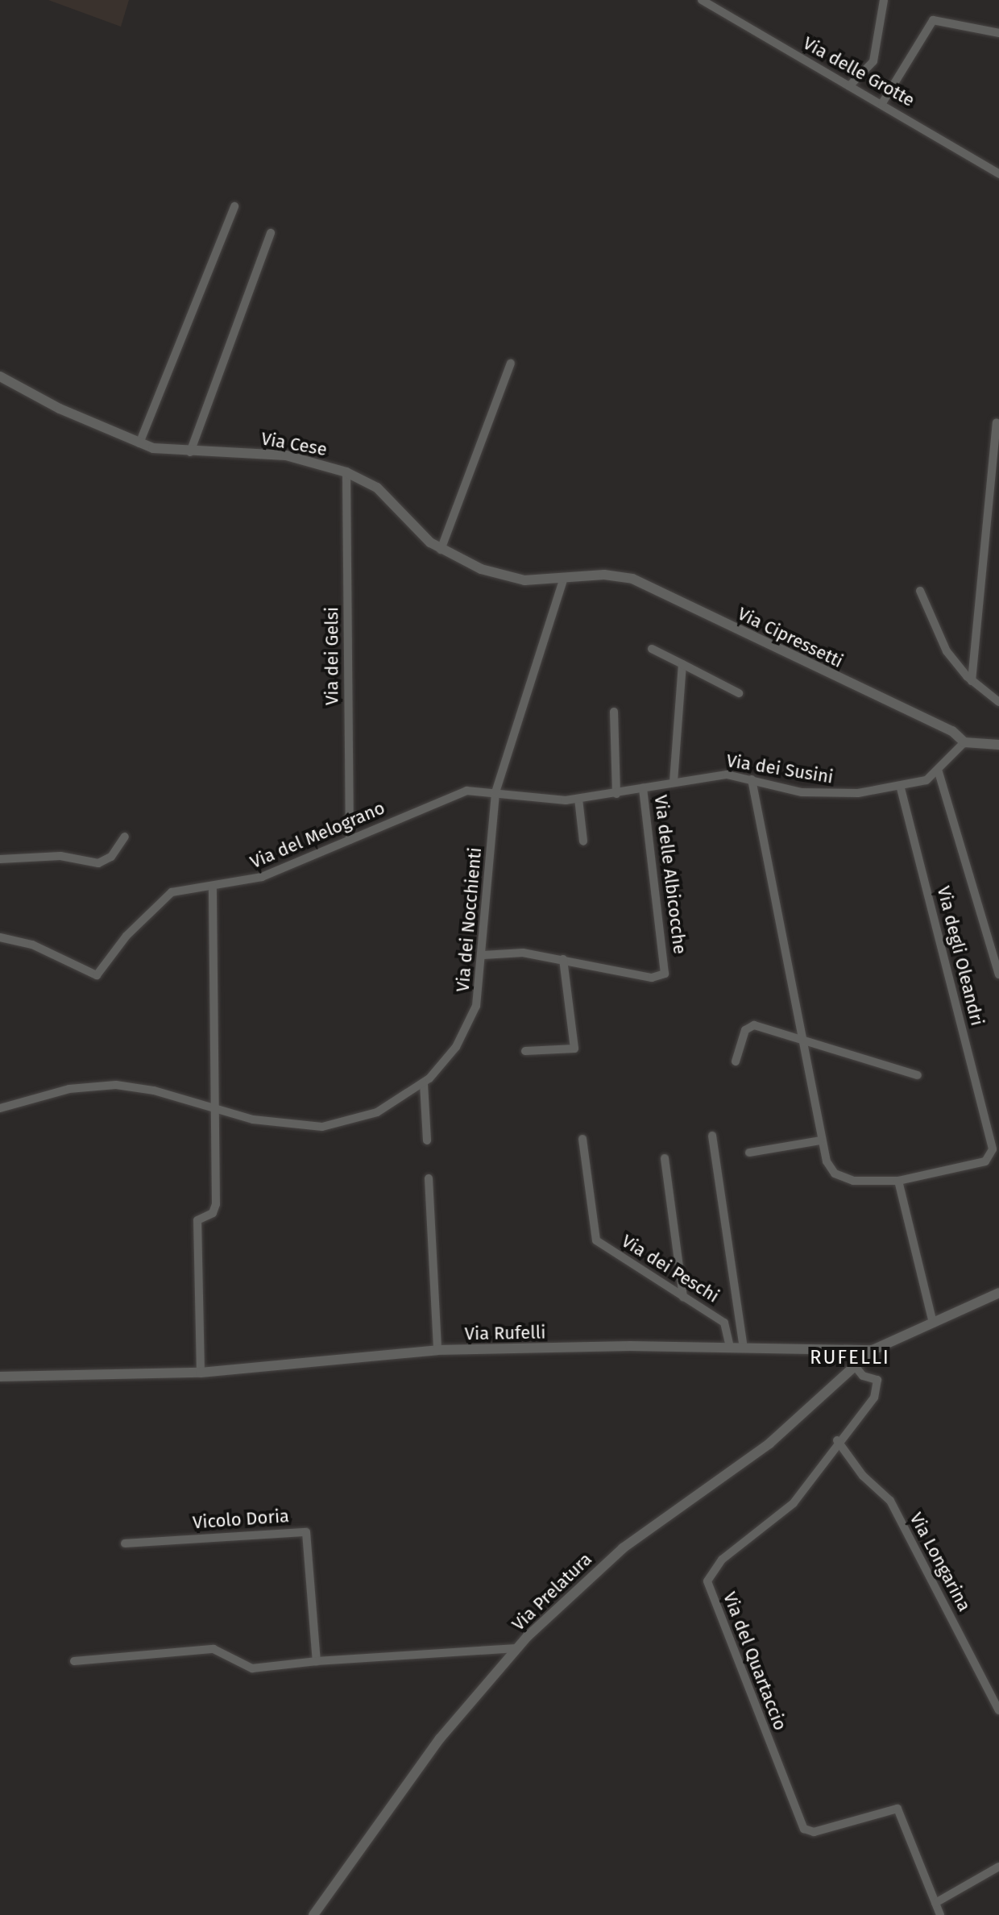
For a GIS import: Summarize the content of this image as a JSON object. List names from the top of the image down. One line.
{"streets":{"street":["Via delle Grotte","Via Cese","Via Cipressetti","Via dei Gelsi","Via dei Susini","Via del Melograno","Via delle Albicocche","Via dei Nocchienti","Via degli Oleandri","Via dei Peschi","Via Rufelli","Vicolo Doria","Via Longarina","Via Prelatura","Via del Quartaccio"]},"crossings":[["Via Cese","Via Cipressetti"],["Via Cese","Via dei Gelsi"],["Via Cese","Via dei Nocchienti"],["Via Cipressetti","Via dei Nocchienti"],["Via dei Gelsi","Via del Melograno"],["Via dei Susini","Via del Melograno"],["Via dei Susini","Via delle Albicocche"],["Via dei Susini","Via dei Nocchienti"],["Via dei Susini","Via degli Oleandri"],["Via del Melograno","Via dei Nocchienti"],["Via delle Albicocche","Via dei Nocchienti"],["Via dei Peschi","Via Rufelli"],["Via Rufelli","Via Prelatura"],["Via Longarina","Via del Quartaccio"],["Via Prelatura","Via del Quartaccio"]],"districts":["RUFELLI"]}
